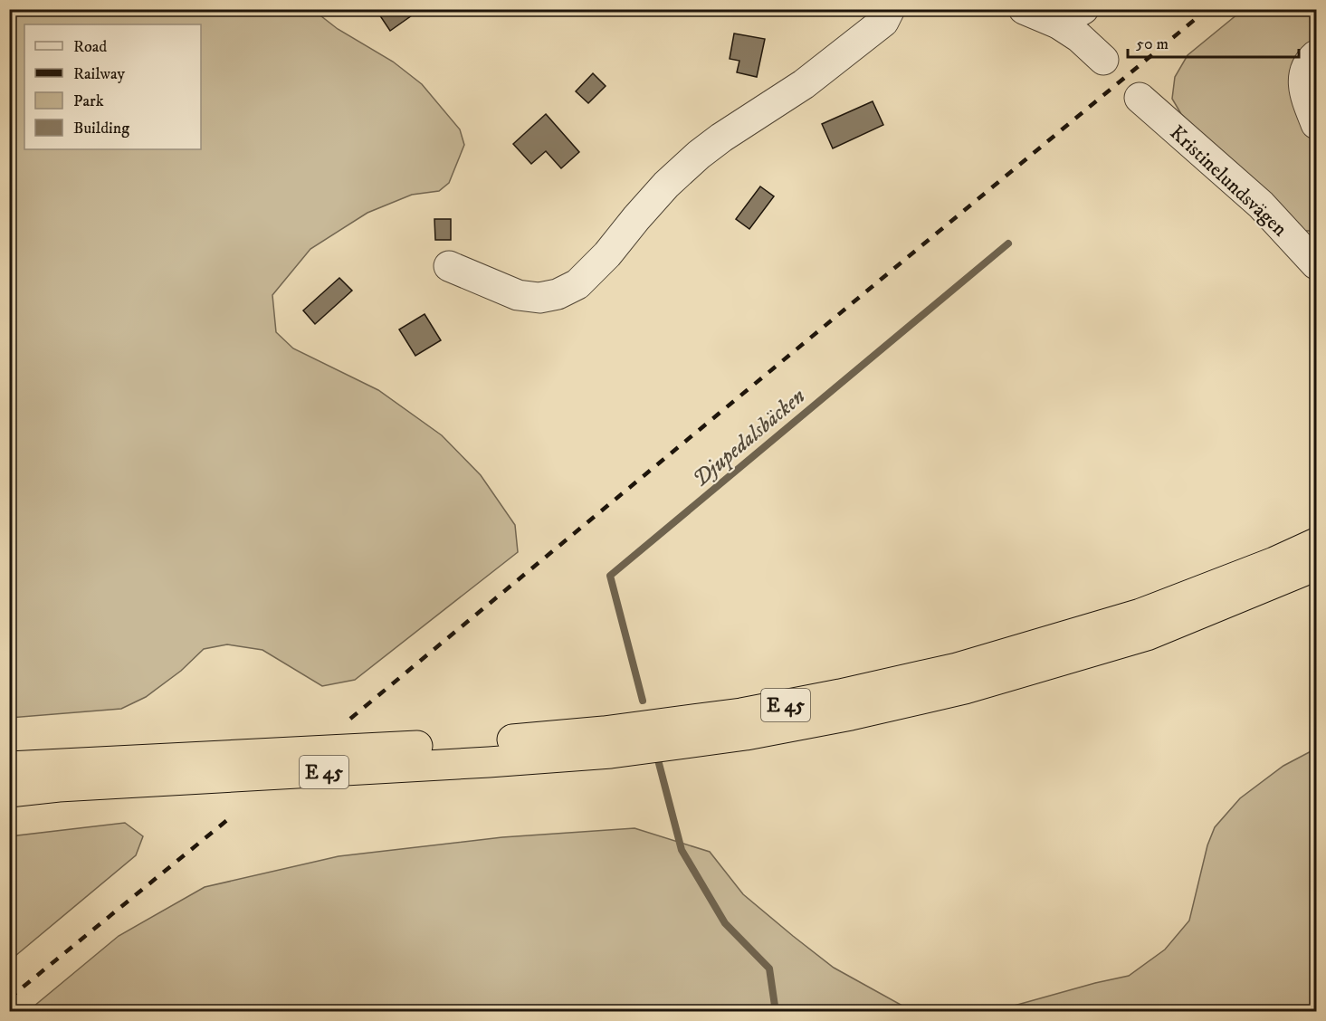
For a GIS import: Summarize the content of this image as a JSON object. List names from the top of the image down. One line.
{"streets":{"highway":["E 45"],"street":["Kristinelundsvägen"]},"water":["Djupedalsbäcken"],"legend":["Road","Railway","Park","Building"],"scale_bar":"50 m"}
